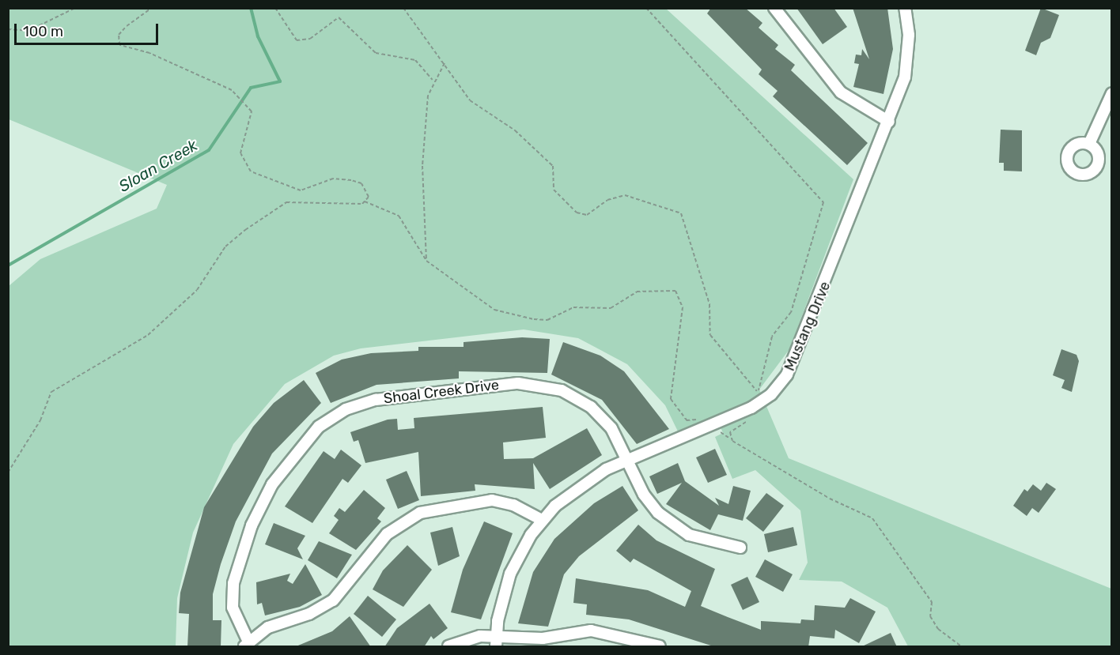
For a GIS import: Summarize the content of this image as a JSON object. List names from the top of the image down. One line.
{"streets":{"street":["Mustang Drive","Shoal Creek Drive"]},"crossings":[["Mustang Drive","Shoal Creek Drive"]],"water":["Sloan Creek"],"scale_bar":"100 m"}
